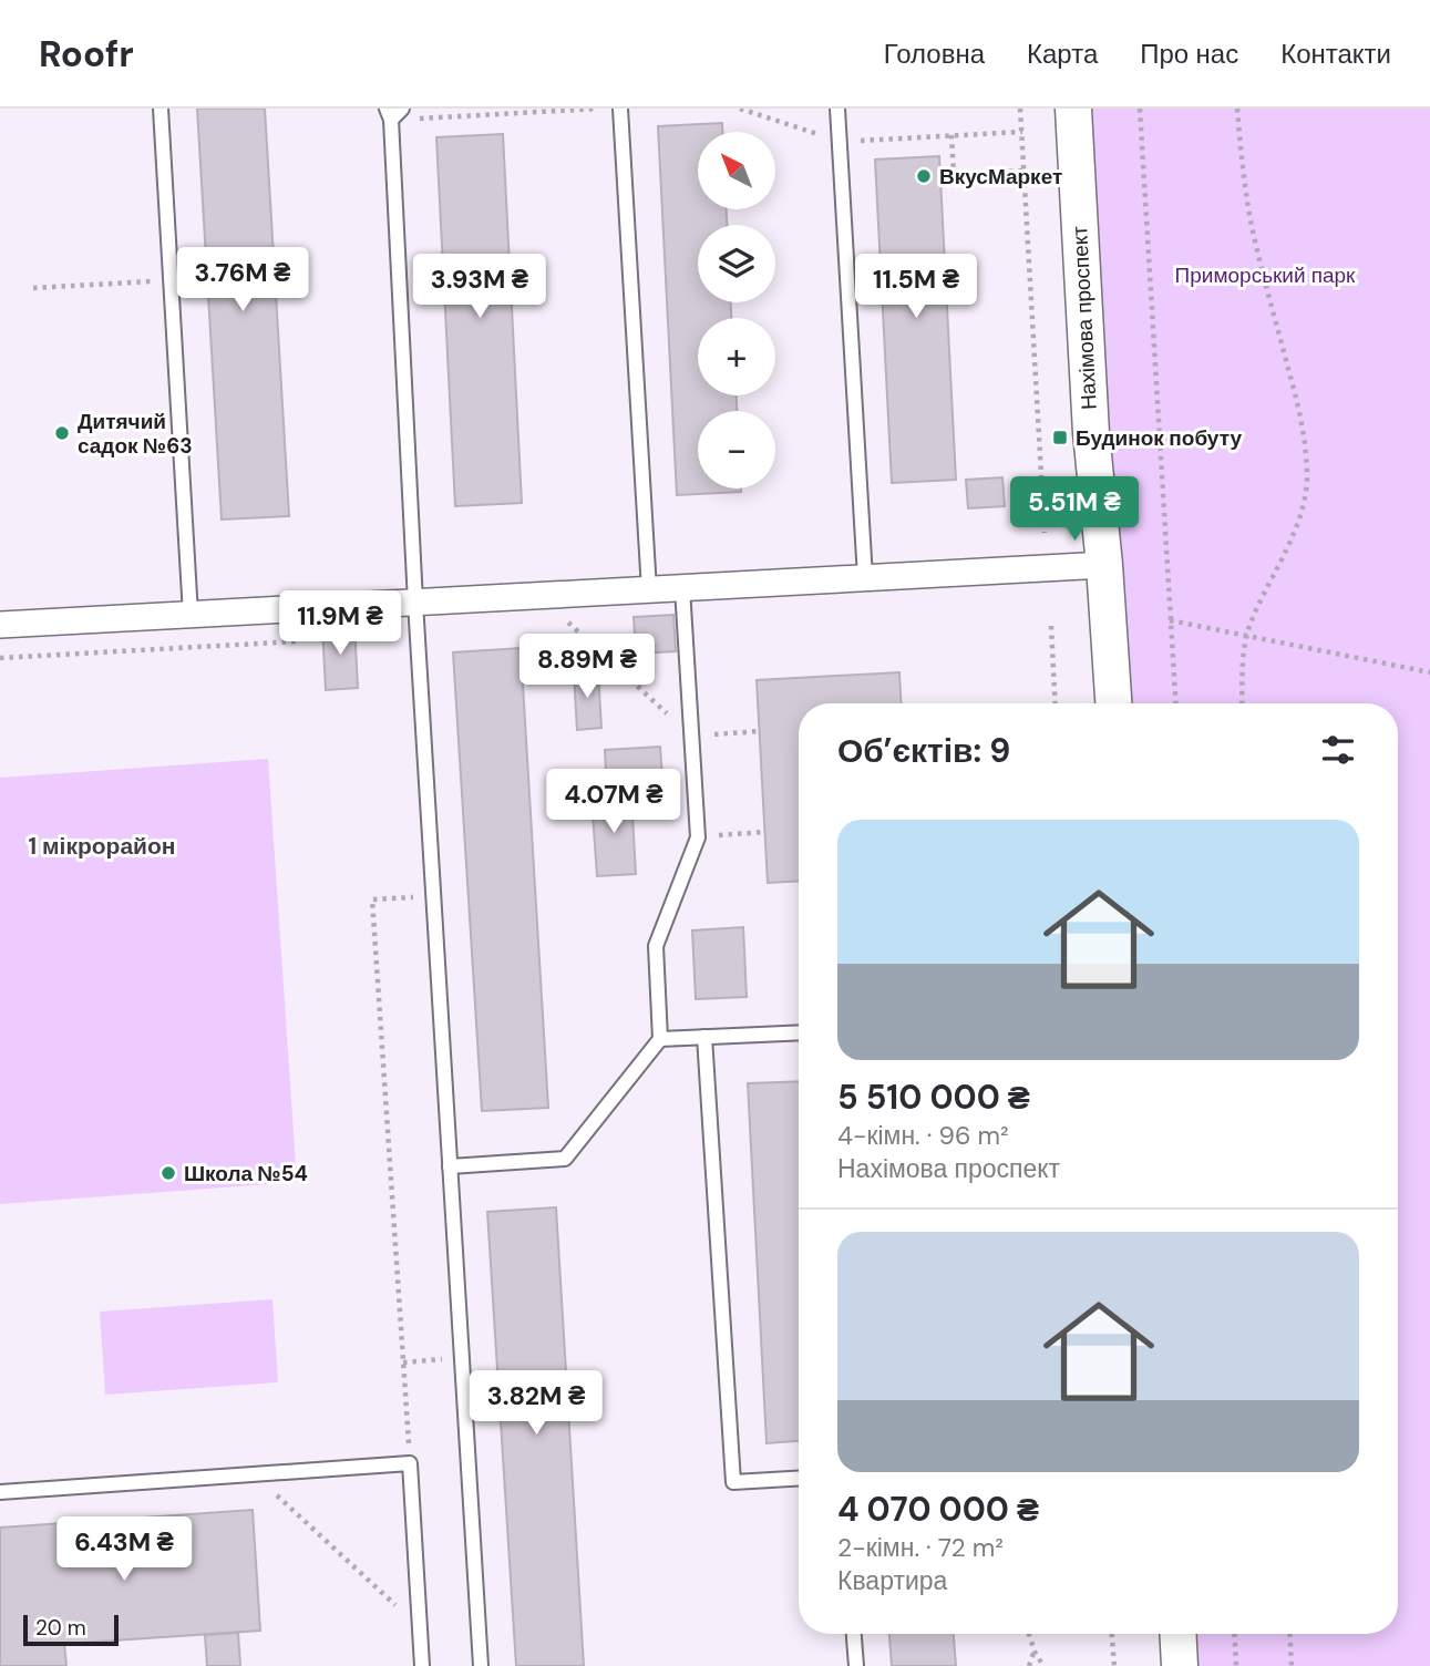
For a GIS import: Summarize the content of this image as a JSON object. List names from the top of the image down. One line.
{"streets":{"main road":["Нахімова проспект"]},"districts":["1 мікрорайон"],"parks":["Приморський парк"],"places":{"other":["ВкусМаркет","Дитячий садок №63","Школа №54"],"transit":["Будинок побуту"]},"scale_bar":"20 m","north":"top left","page":{"header":"Roofr","nav":["Головна","Карта","Про нас","Контакти"],"map_buttons":["+","−"],"price":["3.76M ₴","3.93M ₴","11.5M ₴","5.51M ₴","11.9M ₴","8.89M ₴","4.07M ₴","3.82M ₴","6.43M ₴"],"heading":"Об’єктів: 9","list":[{"name":"5 510 000 ₴","note":"4-кімн. · 96 m² · Нахімова проспект"},{"name":"4 070 000 ₴","note":"2-кімн. · 72 m² · Квартира"}],"scale":"20 m"}}
